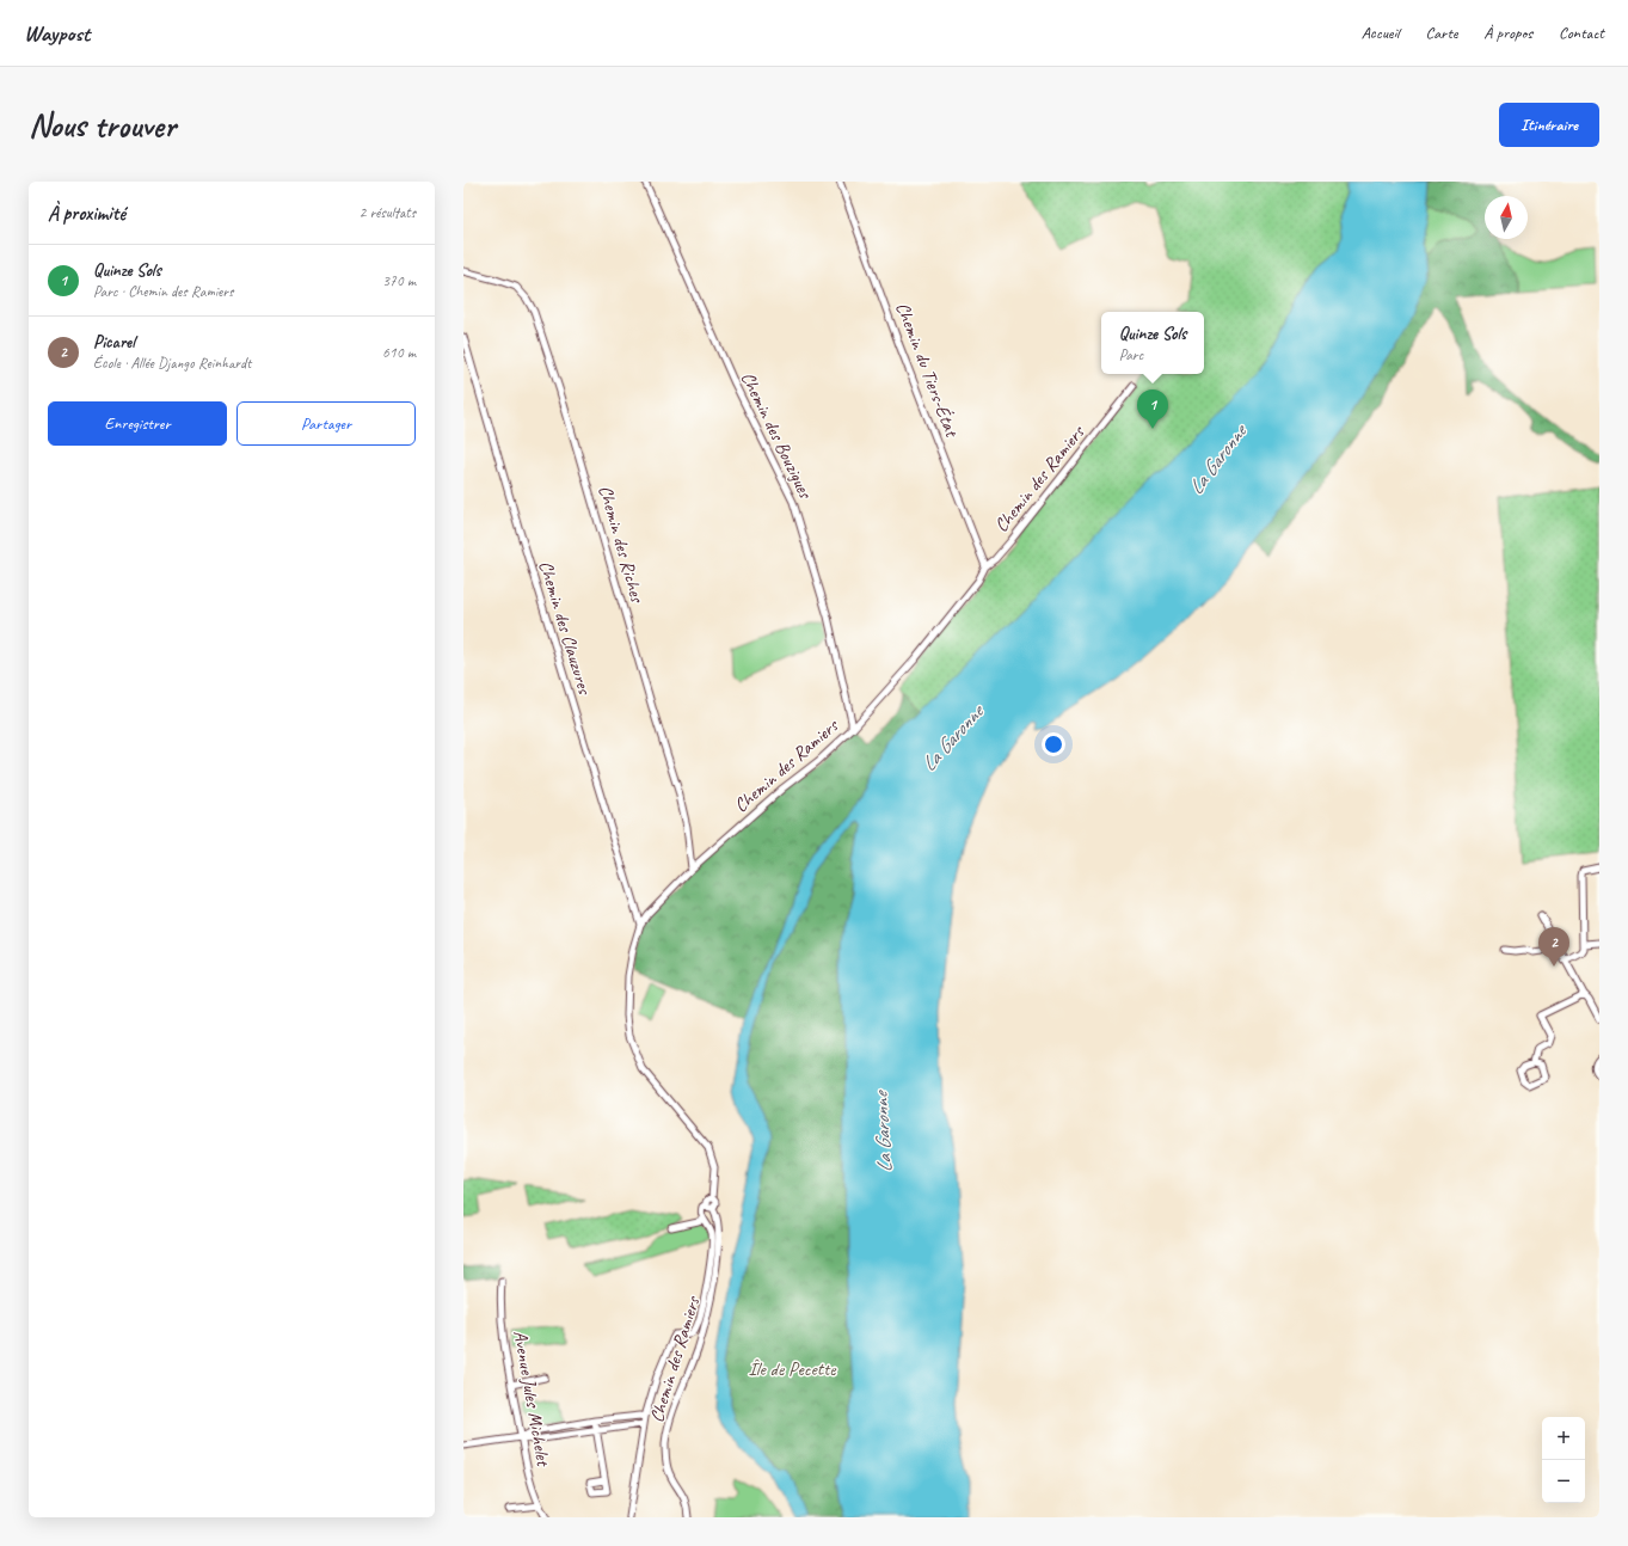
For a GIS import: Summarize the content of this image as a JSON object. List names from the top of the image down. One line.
{"streets":{"street":["Chemin du Tiers-État","Chemin des Bouzigues","Chemin des Ramiers","Chemin des Riches","Chemin des Clauzures","Avenue Jules Michelet"]},"crossings":[["Chemin du Tiers-État","Chemin des Ramiers"],["Chemin des Bouzigues","Chemin des Ramiers"],["Chemin des Ramiers","Chemin des Riches"],["Chemin des Ramiers","Chemin des Clauzures"]],"water":["La Garonne"],"parks":["Île de Pecette"],"north":"top","page":{"header":"Waypost","nav":["Accueil","Carte","À propos","Contact"],"buttons":["Itinéraire",["Enregistrer","Partager"]],"title":"Nous trouver","heading":["À proximité","2 résultats"],"list":[{"mark":"1","name":"Quinze Sols","note":"Parc · Chemin des Ramiers","value":"370 m"},{"mark":"2","name":"Picarel","note":"École · Allée Django Reinhardt","value":"610 m"}],"popup":["Quinze Sols","Parc"],"pins":["1","2"],"map_buttons":["+","−"]}}
